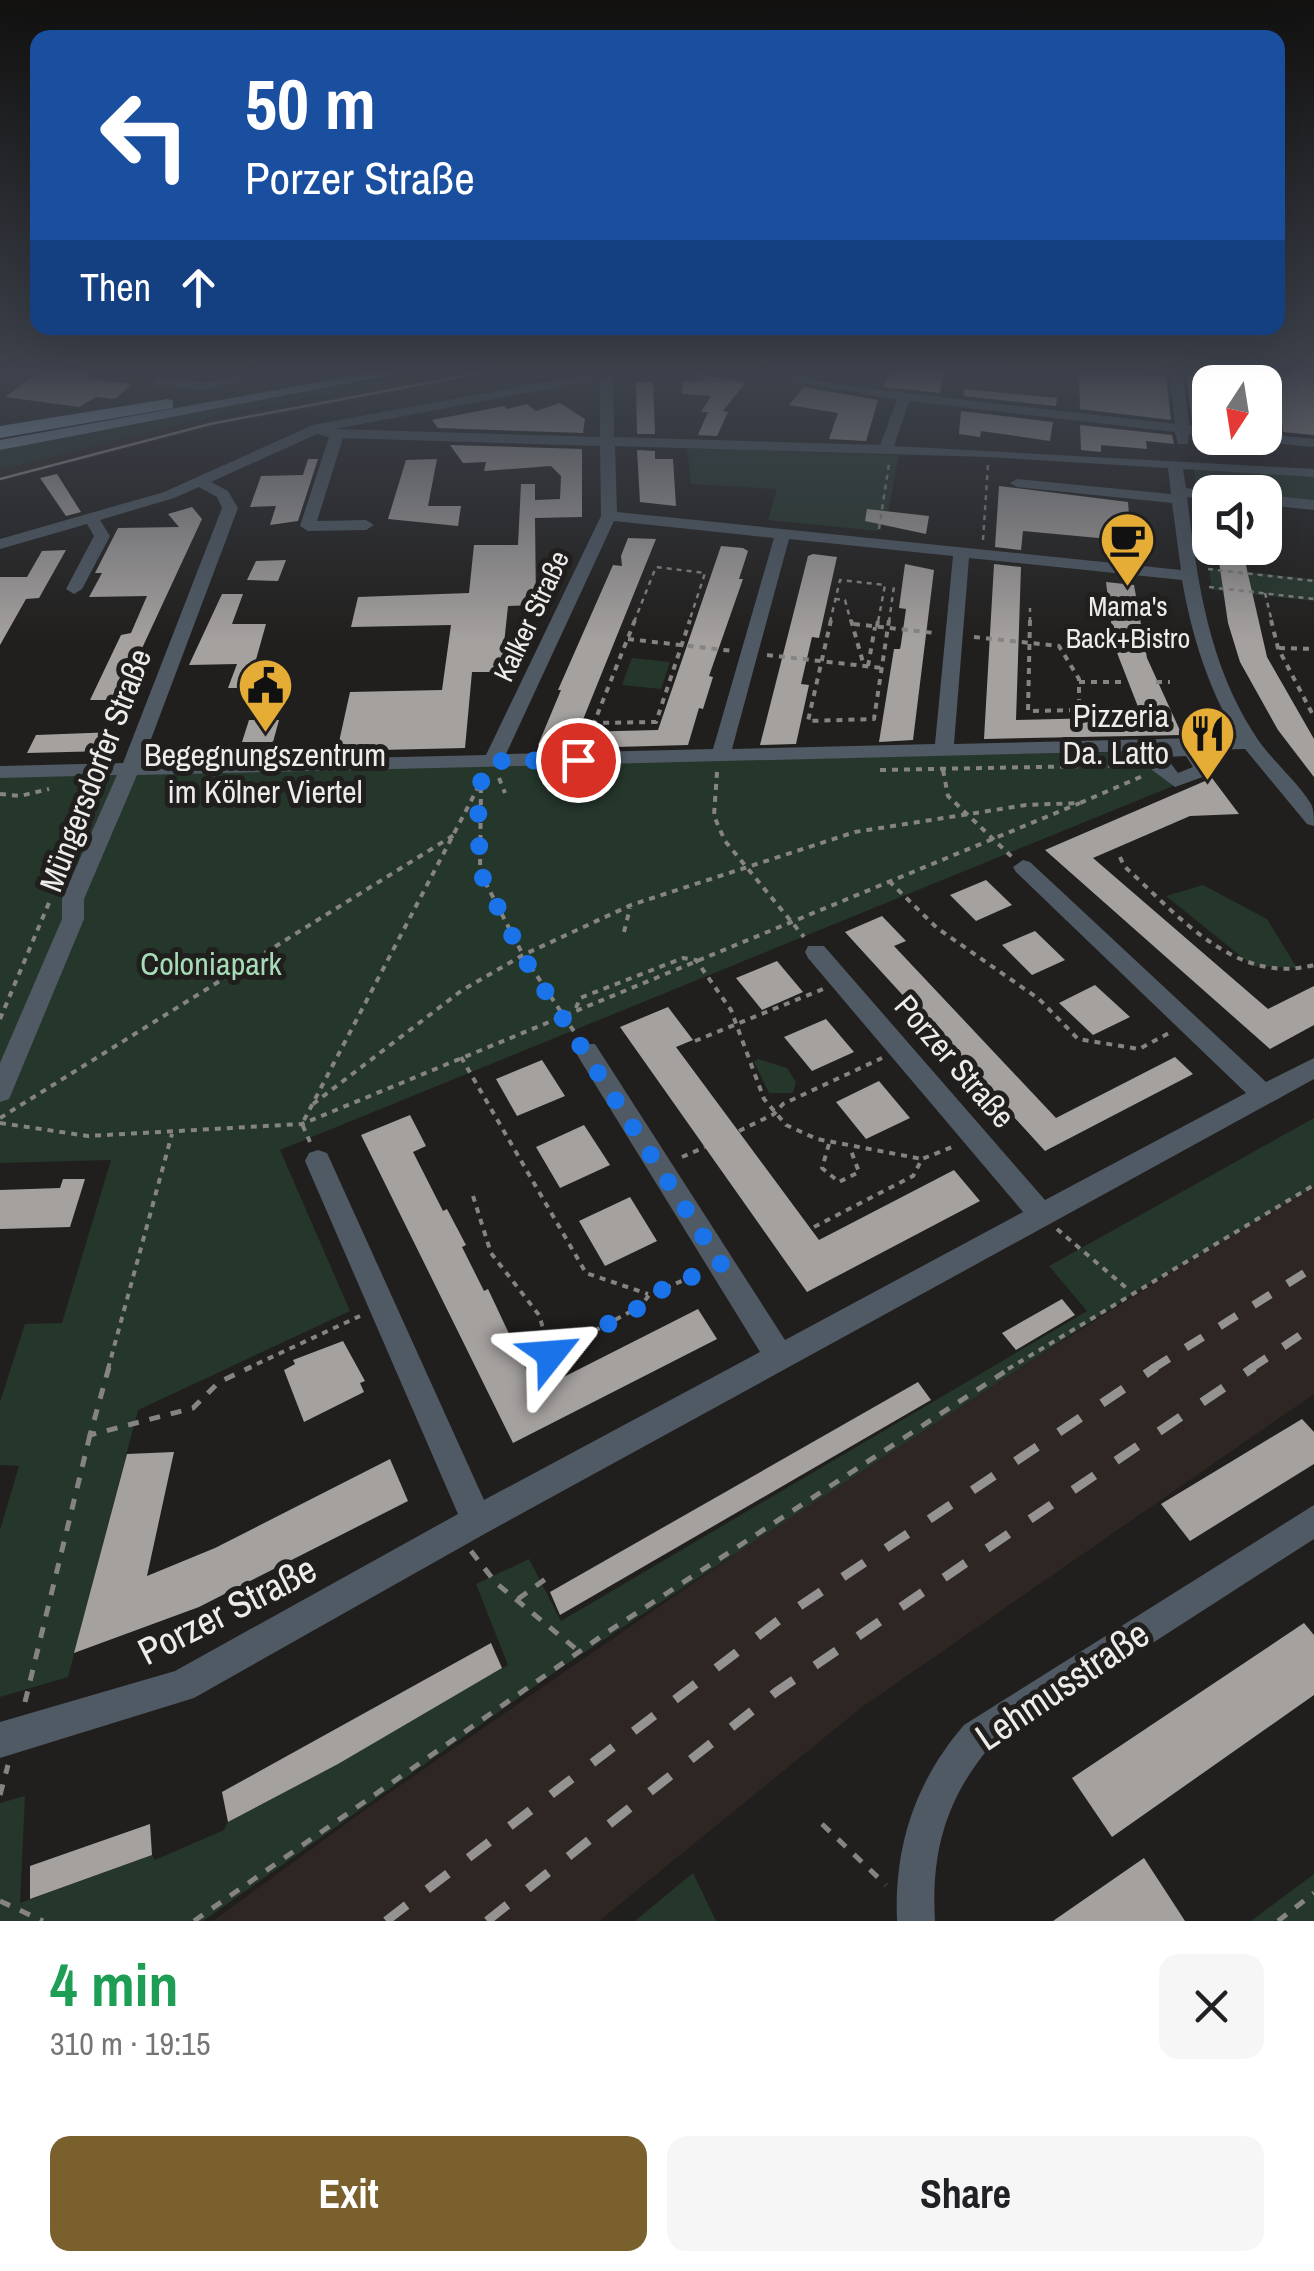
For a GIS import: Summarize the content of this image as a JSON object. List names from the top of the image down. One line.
{"streets":{"street":["Kalker Straße","Müngersdorfer Straße","Porzer Straße","Lehmusstraße"]},"parks":["Coloniapark"],"places":{"cafe":["Mama's Back+Bistro"],"public building":["Begegnungszentrum im Kölner Viertel"],"restaurant":["Pizzeria Da. Latto"]},"north":"bottom","page":{"turn":["50 m","Porzer Straße"],"then":"Then","heading":["4 min","310 m · 19:15"],"buttons":["Exit","Share"]}}
